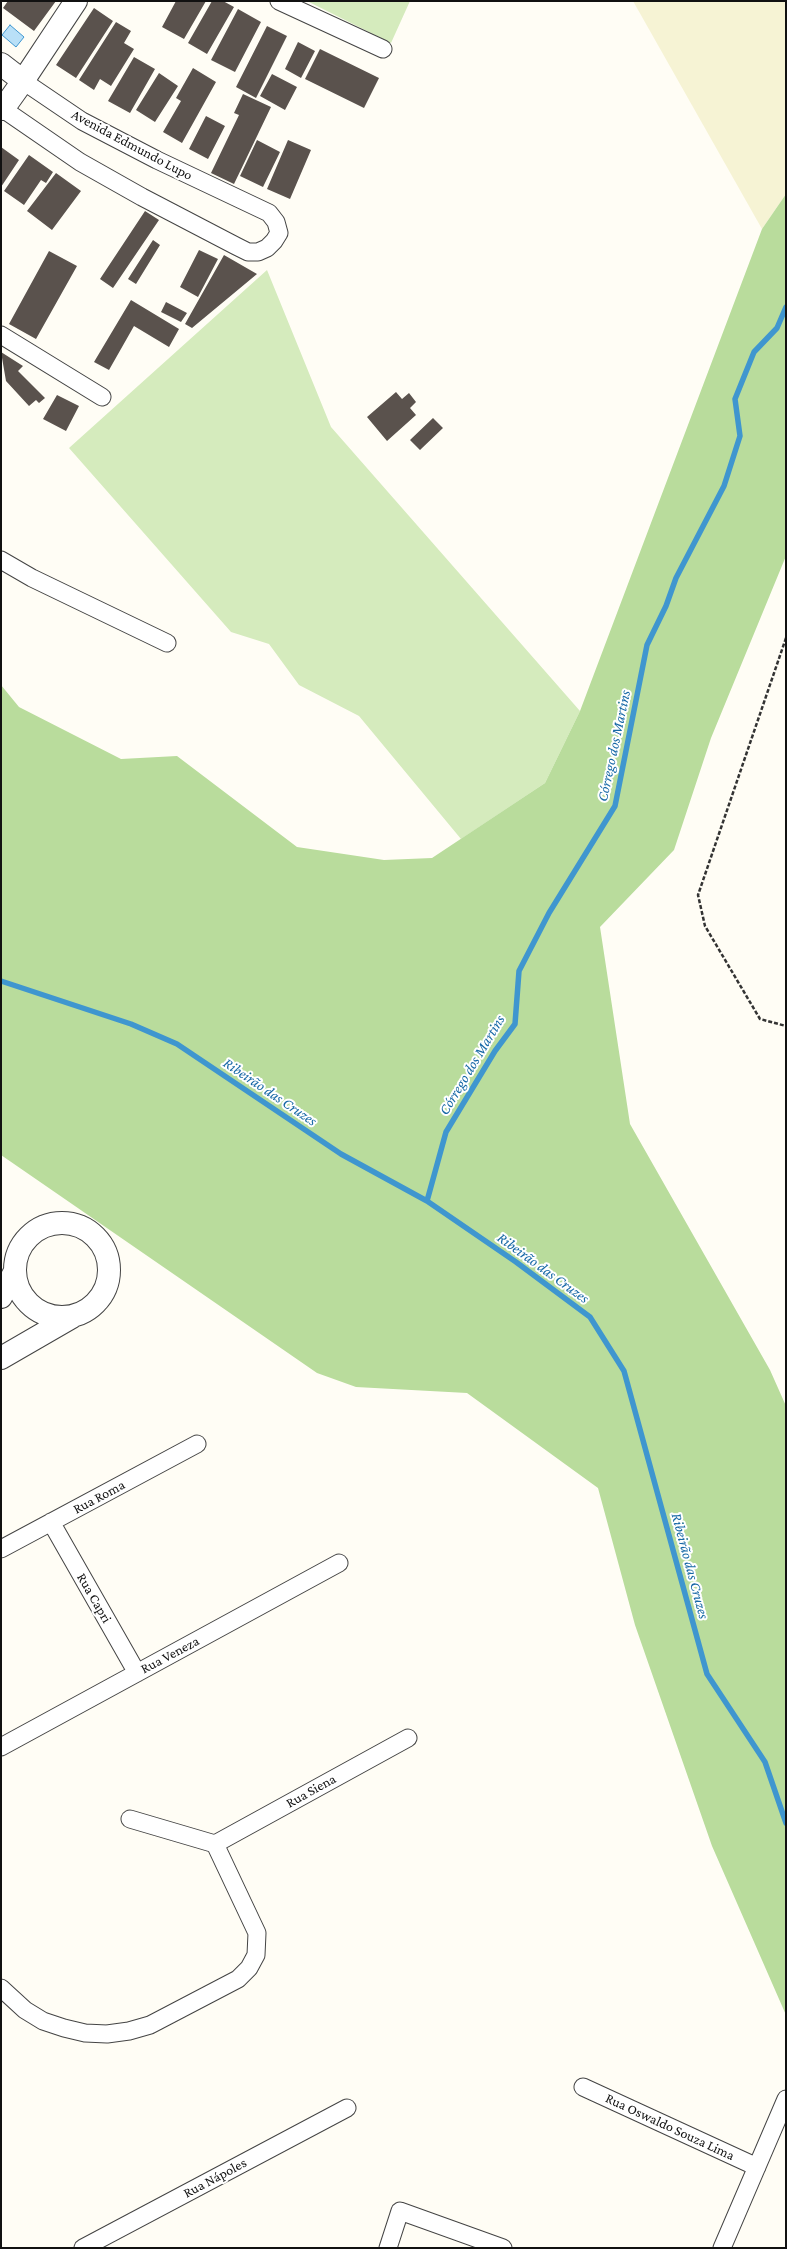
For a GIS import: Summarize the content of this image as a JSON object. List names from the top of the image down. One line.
{"streets":{"street":["Avenida Edmundo Lupo","Rua Roma","Rua Capri","Rua Veneza","Rua Siena","Rua Oswaldo Souza Lima","Rua Nápoles"]},"crossings":[["Rua Roma","Rua Capri"],["Rua Capri","Rua Veneza"]],"water":["Córrego dos Martins","Ribeirão das Cruzes"]}
